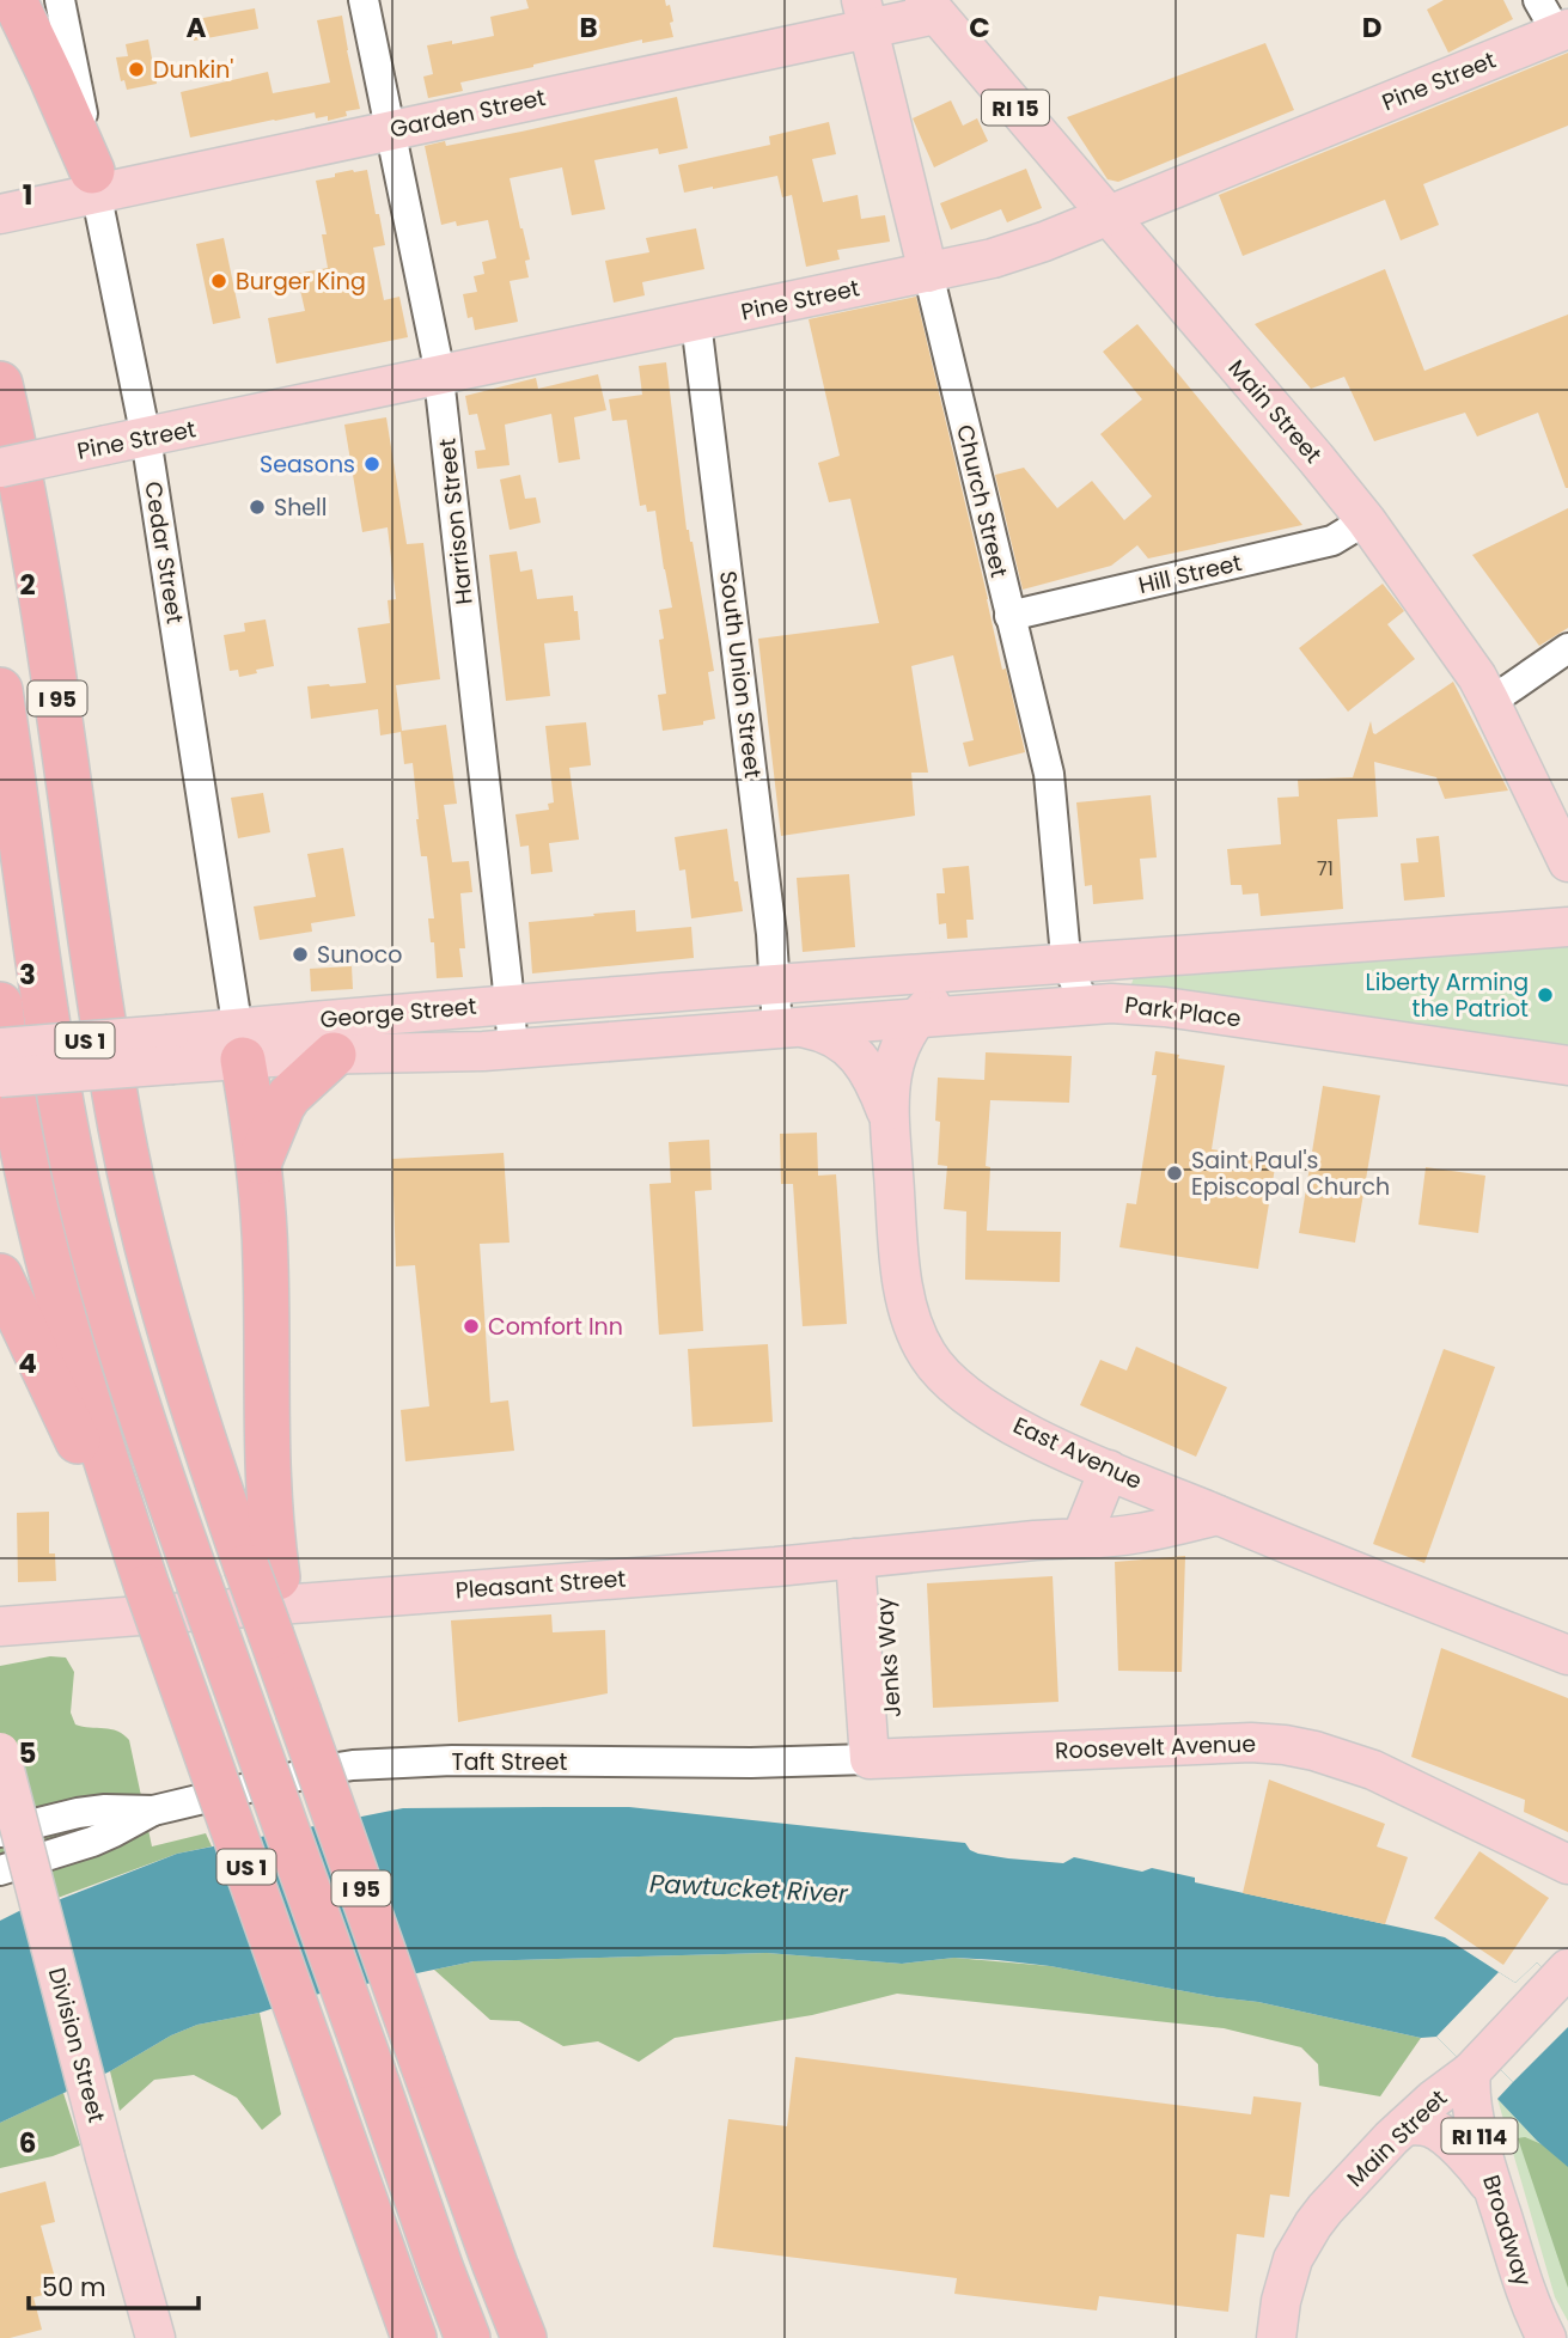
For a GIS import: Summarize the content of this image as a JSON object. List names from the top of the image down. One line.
{"streets":{"highway":["I 95","US 1"],"main road":["Pine Street","RI 15","Garden Street","Main Street","Church Street","Park Place","George Street","East Avenue","Pleasant Street","Jenks Way","Roosevelt Avenue","Division Street","RI 114","Broadway"],"street":["Harrison Street","Cedar Street","Hill Street","South Union Street","Taft Street"]},"crossings":[["Pine Street","Main Street"],["Pine Street","Church Street"],["Pine Street","Harrison Street"],["Pine Street","Cedar Street"],["Pine Street","South Union Street"],["Garden Street","Main Street"],["Garden Street","Church Street"],["Garden Street","Harrison Street"],["Garden Street","Cedar Street"],["Main Street","Hill Street"],["Main Street","Broadway"],["Church Street","Hill Street"],["Church Street","Park Place"],["Harrison Street","George Street"],["Cedar Street","George Street"],["South Union Street","Park Place"],["South Union Street","George Street"],["Park Place","George Street"],["Park Place","East Avenue"],["East Avenue","Pleasant Street"],["Pleasant Street","Jenks Way"],["Jenks Way","Roosevelt Avenue"],["Jenks Way","Taft Street"],["Roosevelt Avenue","Taft Street"]],"water":["Pawtucket River"],"places":["Dunkin'","Burger King","Seasons","Shell","Sunoco","Liberty Arming the Patriot","Saint Paul's Episcopal Church","Comfort Inn"],"house_numbers":["71"],"scale_bar":"50 m","grid":{"columns":["A","B","C","D"],"rows":["1","2","3","4","5","6"]}}
